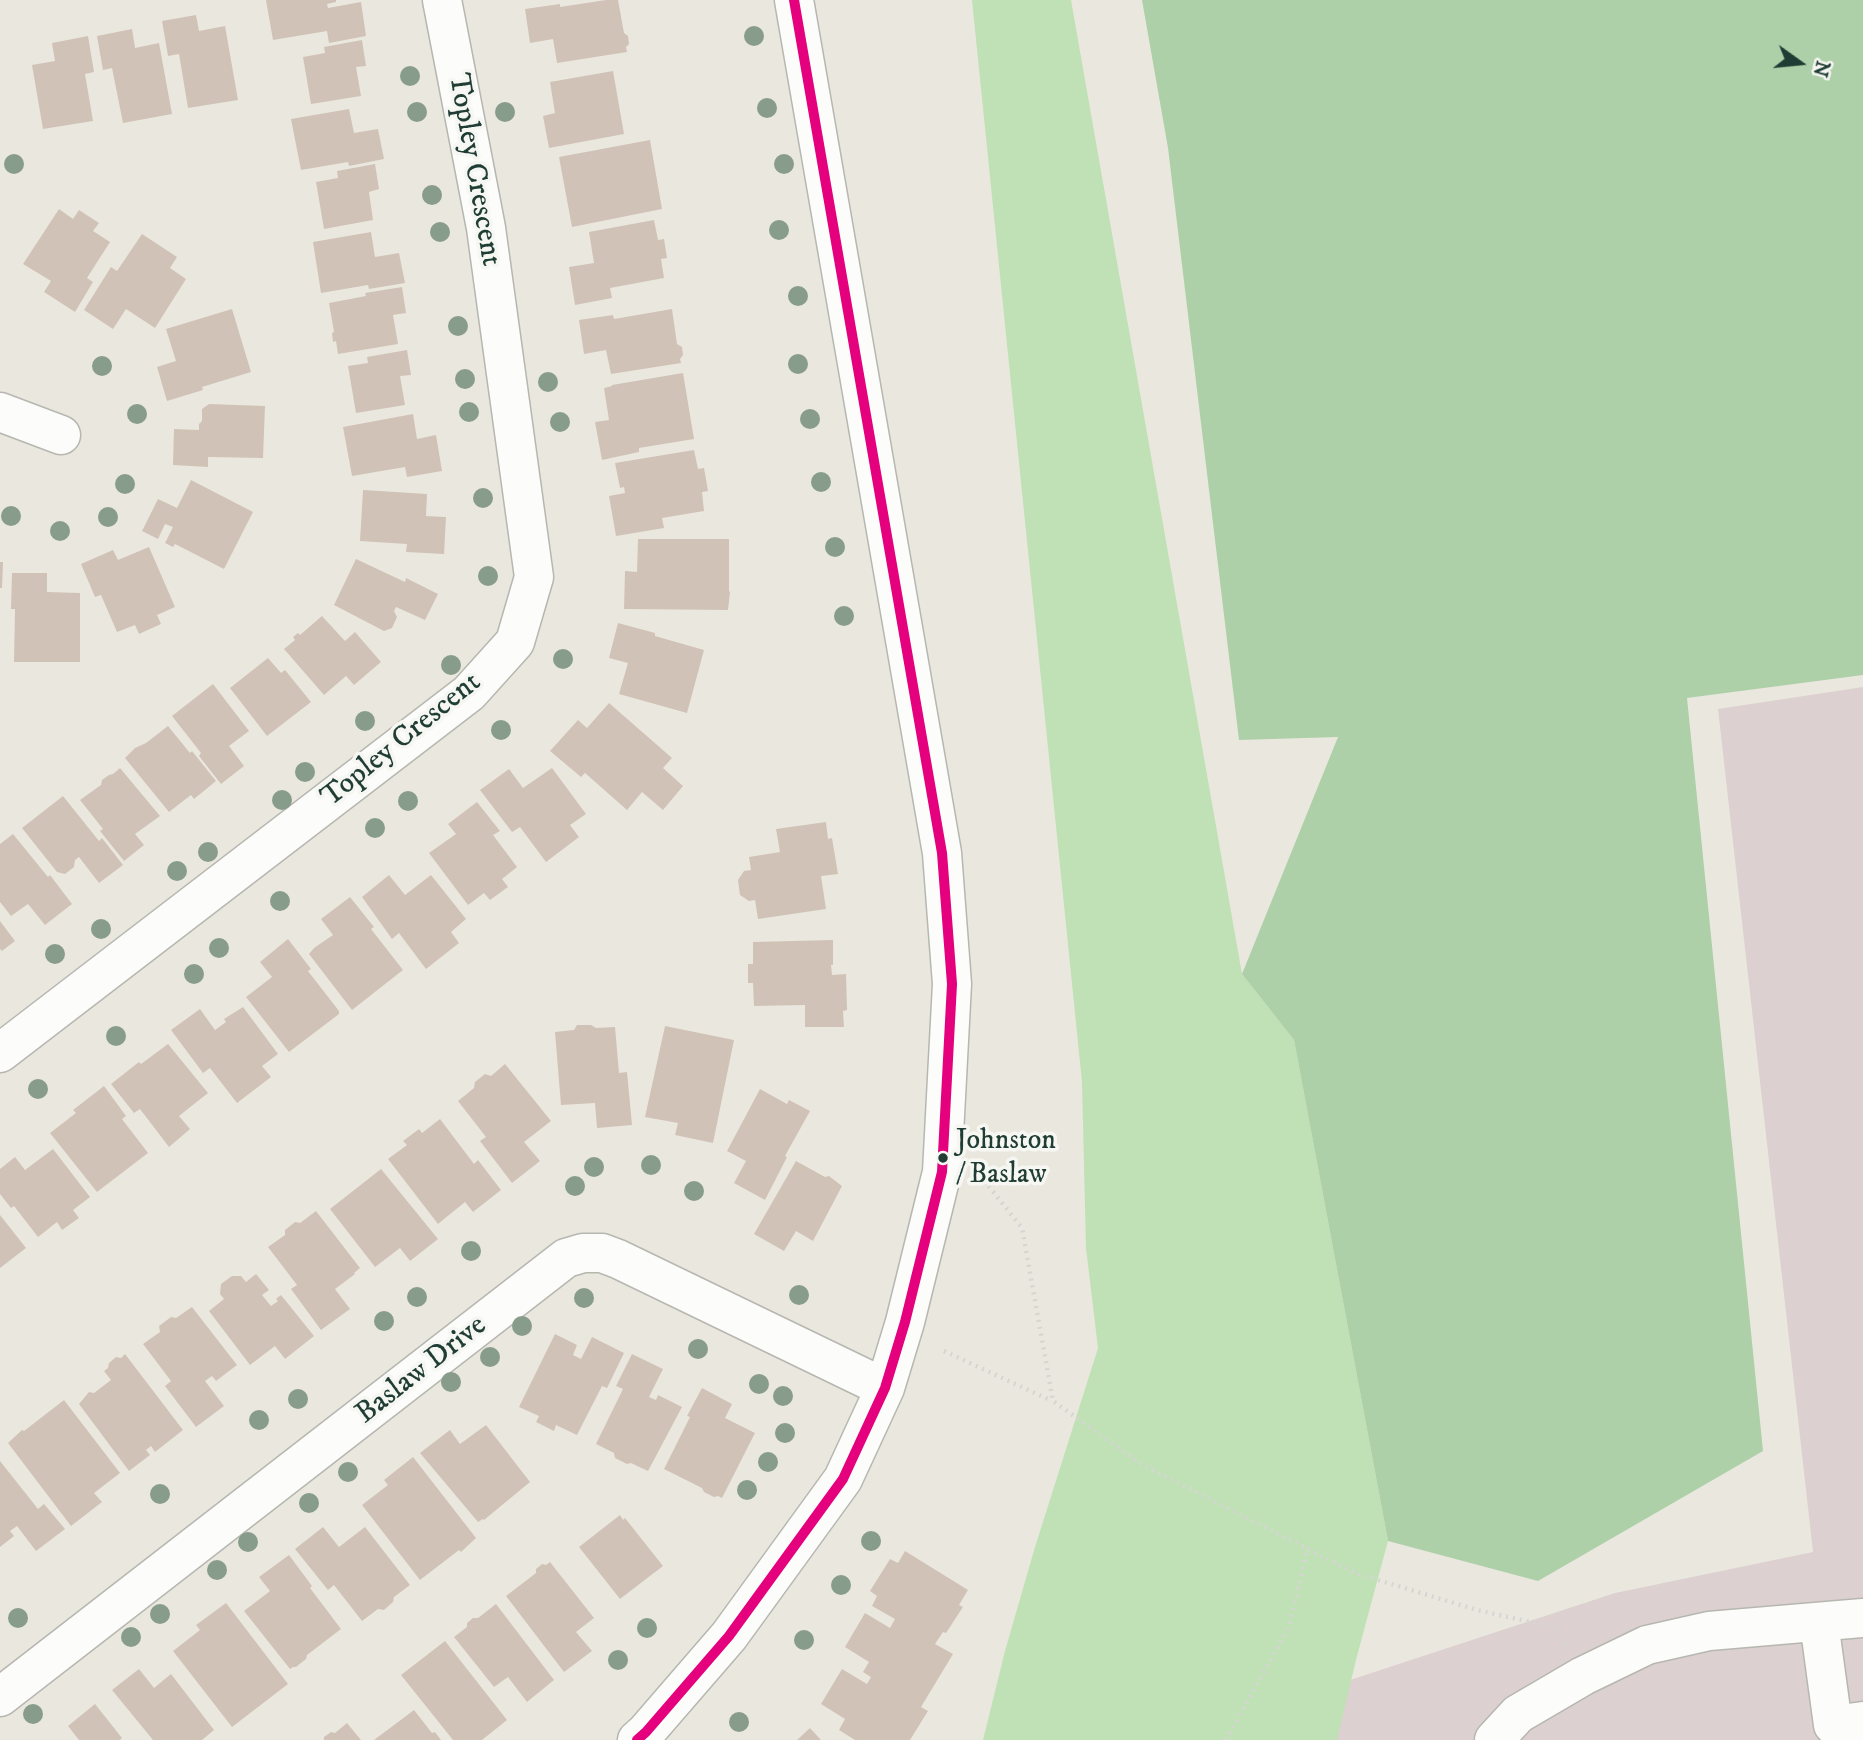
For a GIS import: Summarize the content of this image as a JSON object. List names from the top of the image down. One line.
{"streets":{"street":["Topley Crescent","Baslaw Drive"]},"places":["Johnston / Baslaw"],"north":"right"}
